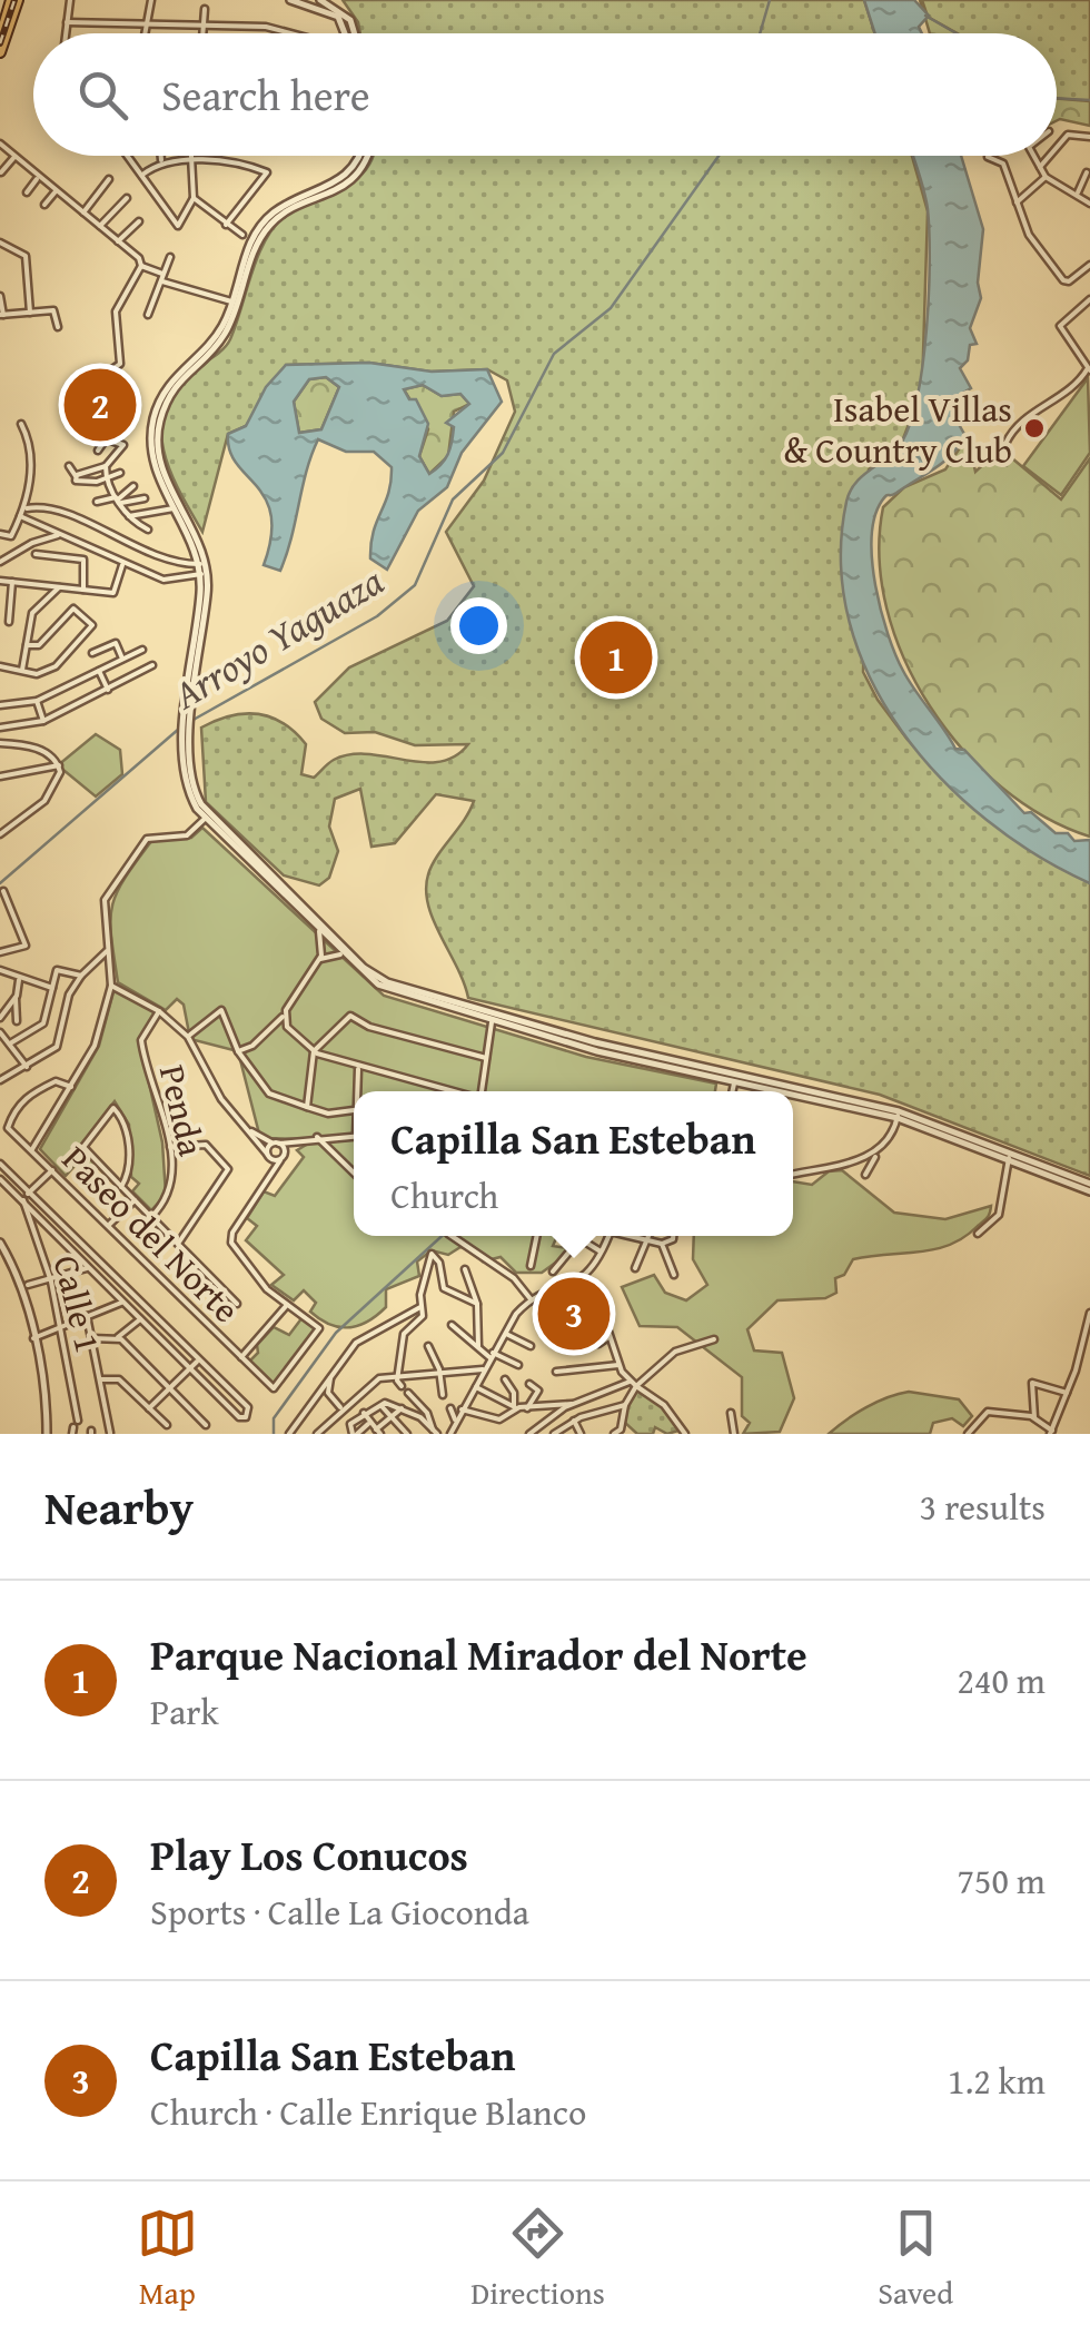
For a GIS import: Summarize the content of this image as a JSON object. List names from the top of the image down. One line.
{"streets":{"street":["Penda","Paseo del Norte","Calle 1"]},"water":["Arroyo Yaguaza"],"places":["Isabel Villas & Country Club"],"page":{"search":"Search here","pins":["2","1","3"],"popup":["Capilla San Esteban","Church"],"heading":["Nearby","3 results"],"list":[{"mark":"1","name":"Parque Nacional Mirador del Norte","note":"Park","value":"240 m"},{"mark":"2","name":"Play Los Conucos","note":"Sports · Calle La Gioconda","value":"750 m"},{"mark":"3","name":"Capilla San Esteban","note":"Church · Calle Enrique Blanco","value":"1.2 km"}],"nav":["Map","Directions","Saved"]}}
